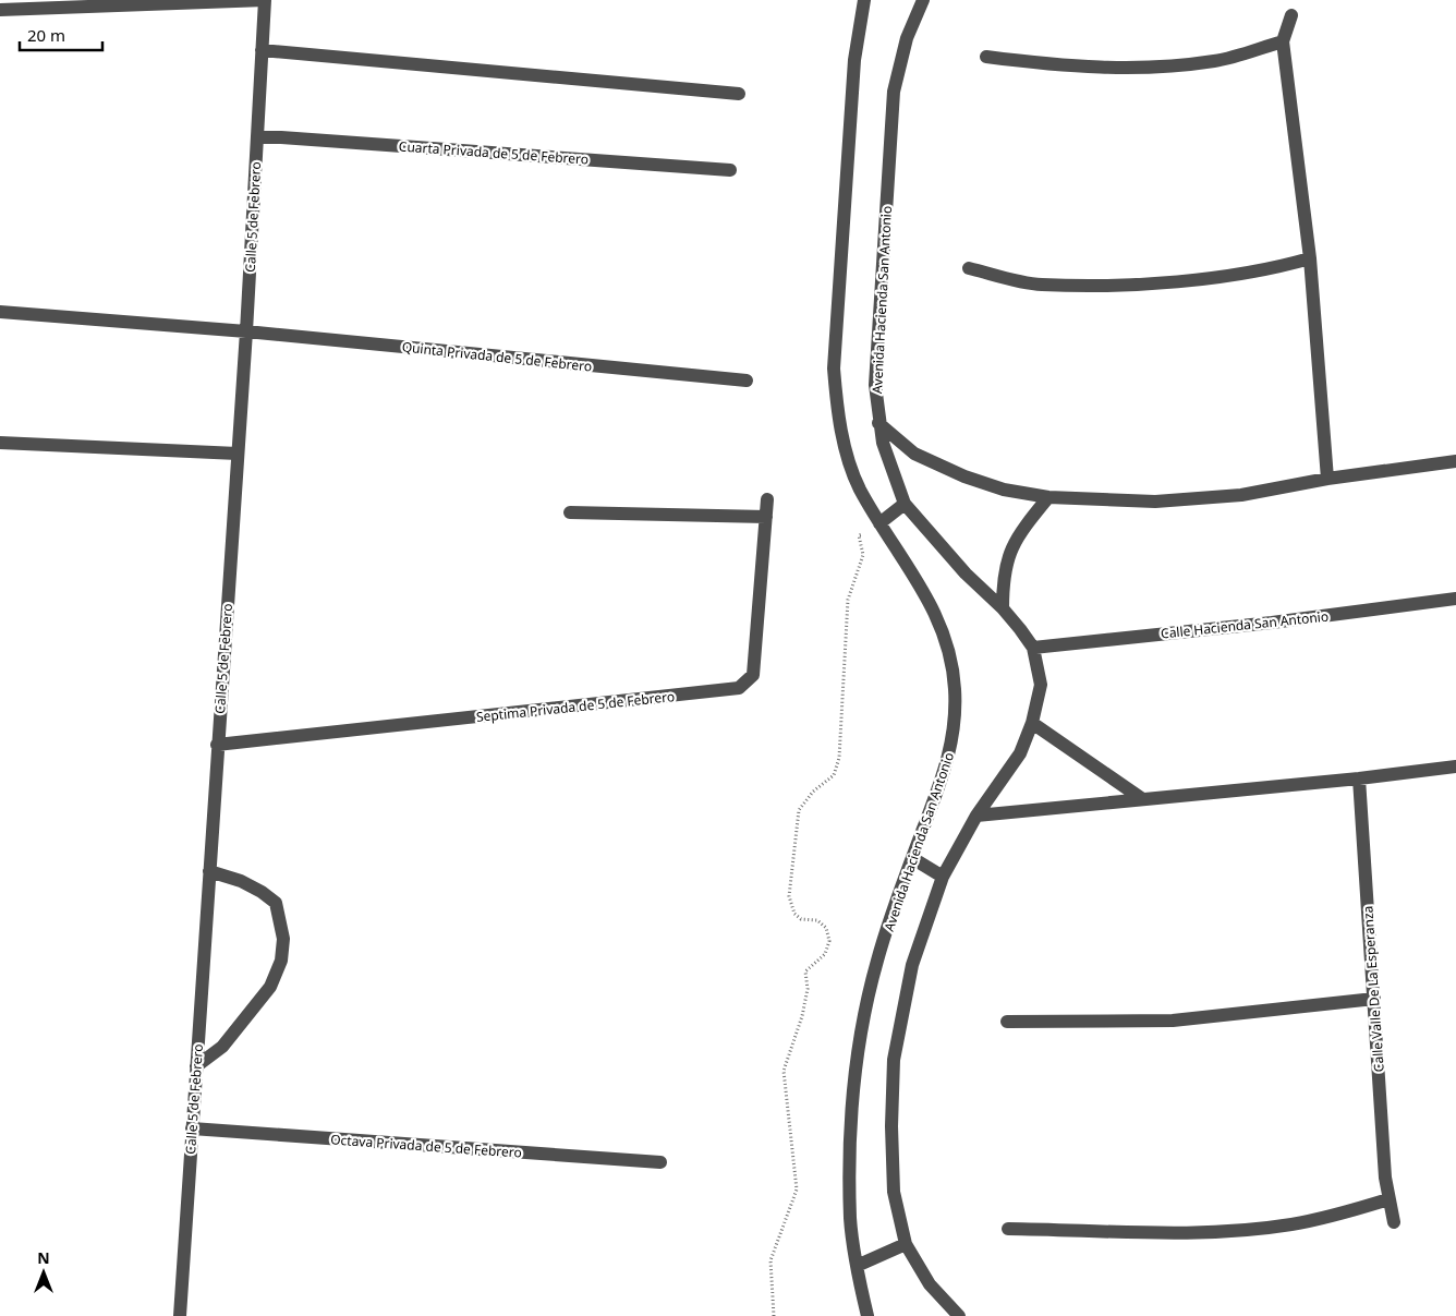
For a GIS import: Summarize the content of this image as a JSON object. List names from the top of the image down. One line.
{"streets":{"street":["Cuarta Privada de 5 de Febrero","Calle 5 de Febrero","Avenida Hacienda San Antonio","Quinta Privada de 5 de Febrero","Calle Hacienda San Antonio","Septima Privada de 5 de Febrero","Calle Valle De La Esperanza","Octava Privada de 5 de Febrero"]},"crossings":[["Cuarta Privada de 5 de Febrero","Calle 5 de Febrero"],["Calle 5 de Febrero","Quinta Privada de 5 de Febrero"],["Calle 5 de Febrero","Septima Privada de 5 de Febrero"],["Calle 5 de Febrero","Octava Privada de 5 de Febrero"],["Avenida Hacienda San Antonio","Calle Hacienda San Antonio"]],"scale_bar":"20 m","north":"top"}
